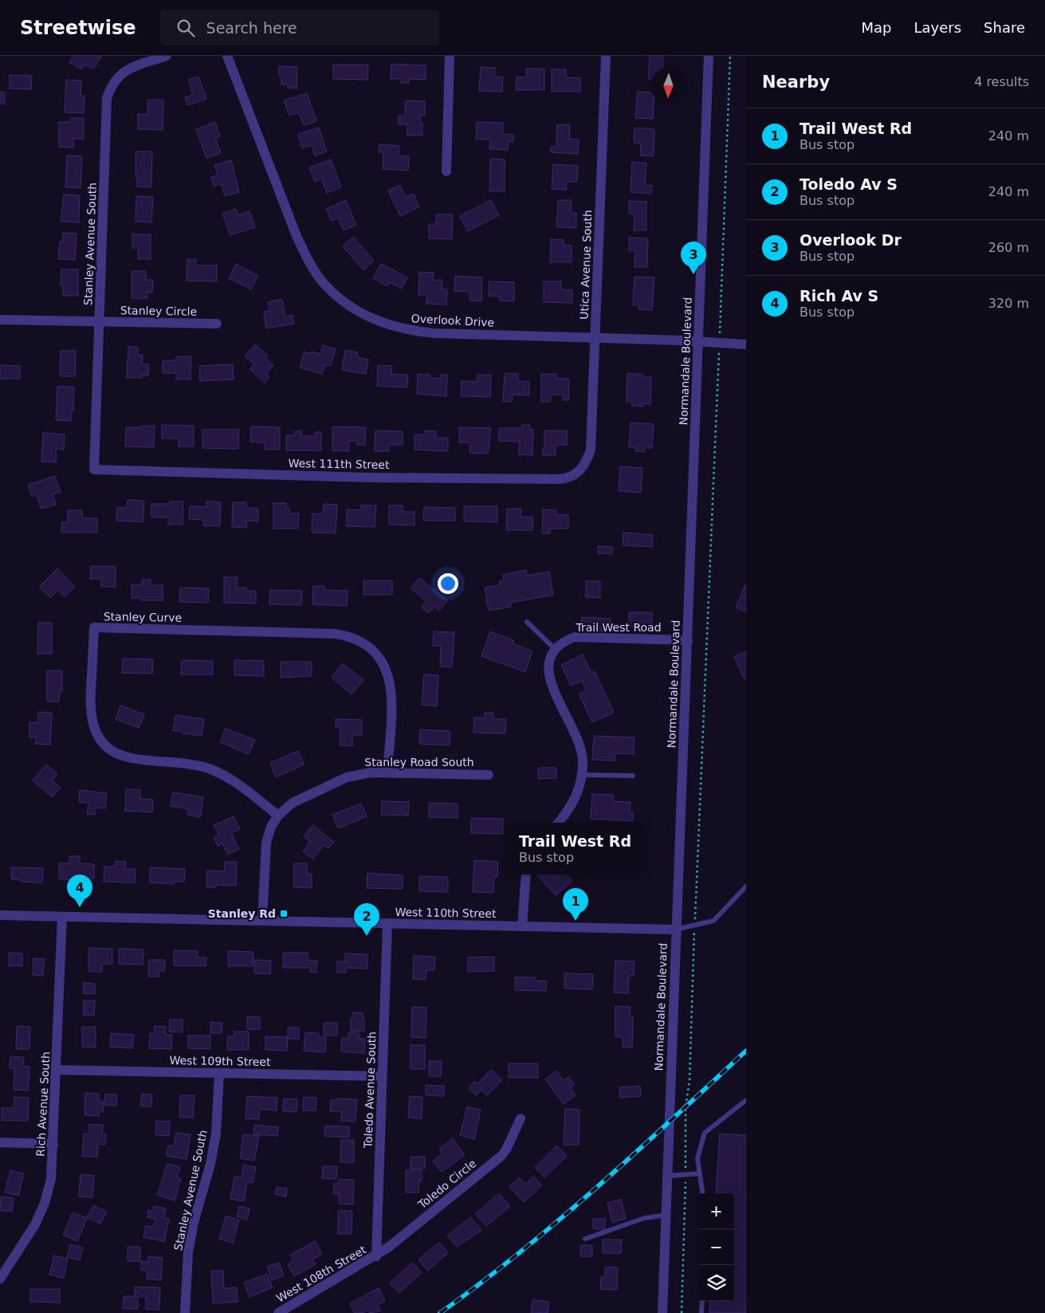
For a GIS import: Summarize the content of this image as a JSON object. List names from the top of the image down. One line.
{"streets":{"street":["Stanley Avenue South","Utica Avenue South","Stanley Circle","Overlook Drive","Normandale Boulevard","West 111th Street","Stanley Curve","Trail West Road","Stanley Road South","West 110th Street","West 109th Street","Toledo Avenue South","Rich Avenue South","Toledo Circle","West 108th Street"]},"crossings":[["Stanley Avenue South","Stanley Circle"],["Stanley Avenue South","West 111th Street"],["Stanley Avenue South","West 109th Street"],["Utica Avenue South","Overlook Drive"],["Utica Avenue South","West 111th Street"],["Overlook Drive","Normandale Boulevard"],["Normandale Boulevard","Trail West Road"],["Normandale Boulevard","West 110th Street"],["Stanley Curve","Stanley Road South"],["Stanley Road South","West 110th Street"],["West 110th Street","Toledo Avenue South"],["West 110th Street","Rich Avenue South"],["West 109th Street","Toledo Avenue South"],["West 109th Street","Rich Avenue South"],["Toledo Avenue South","Toledo Circle"],["Toledo Avenue South","West 108th Street"],["Toledo Circle","West 108th Street"]],"places":{"transit":["Stanley Rd"]},"north":"bottom","page":{"header":"Streetwise","search":"Search here","nav":["Map","Layers","Share"],"heading":["Nearby","4 results"],"list":[{"mark":"1","name":"Trail West Rd","note":"Bus stop","value":"240 m"},{"mark":"2","name":"Toledo Av S","note":"Bus stop","value":"240 m"},{"mark":"3","name":"Overlook Dr","note":"Bus stop","value":"260 m"},{"mark":"4","name":"Rich Av S","note":"Bus stop","value":"320 m"}],"pins":["3","4","1","2"],"popup":["Trail West Rd","Bus stop"],"map_buttons":["+","−"]}}
